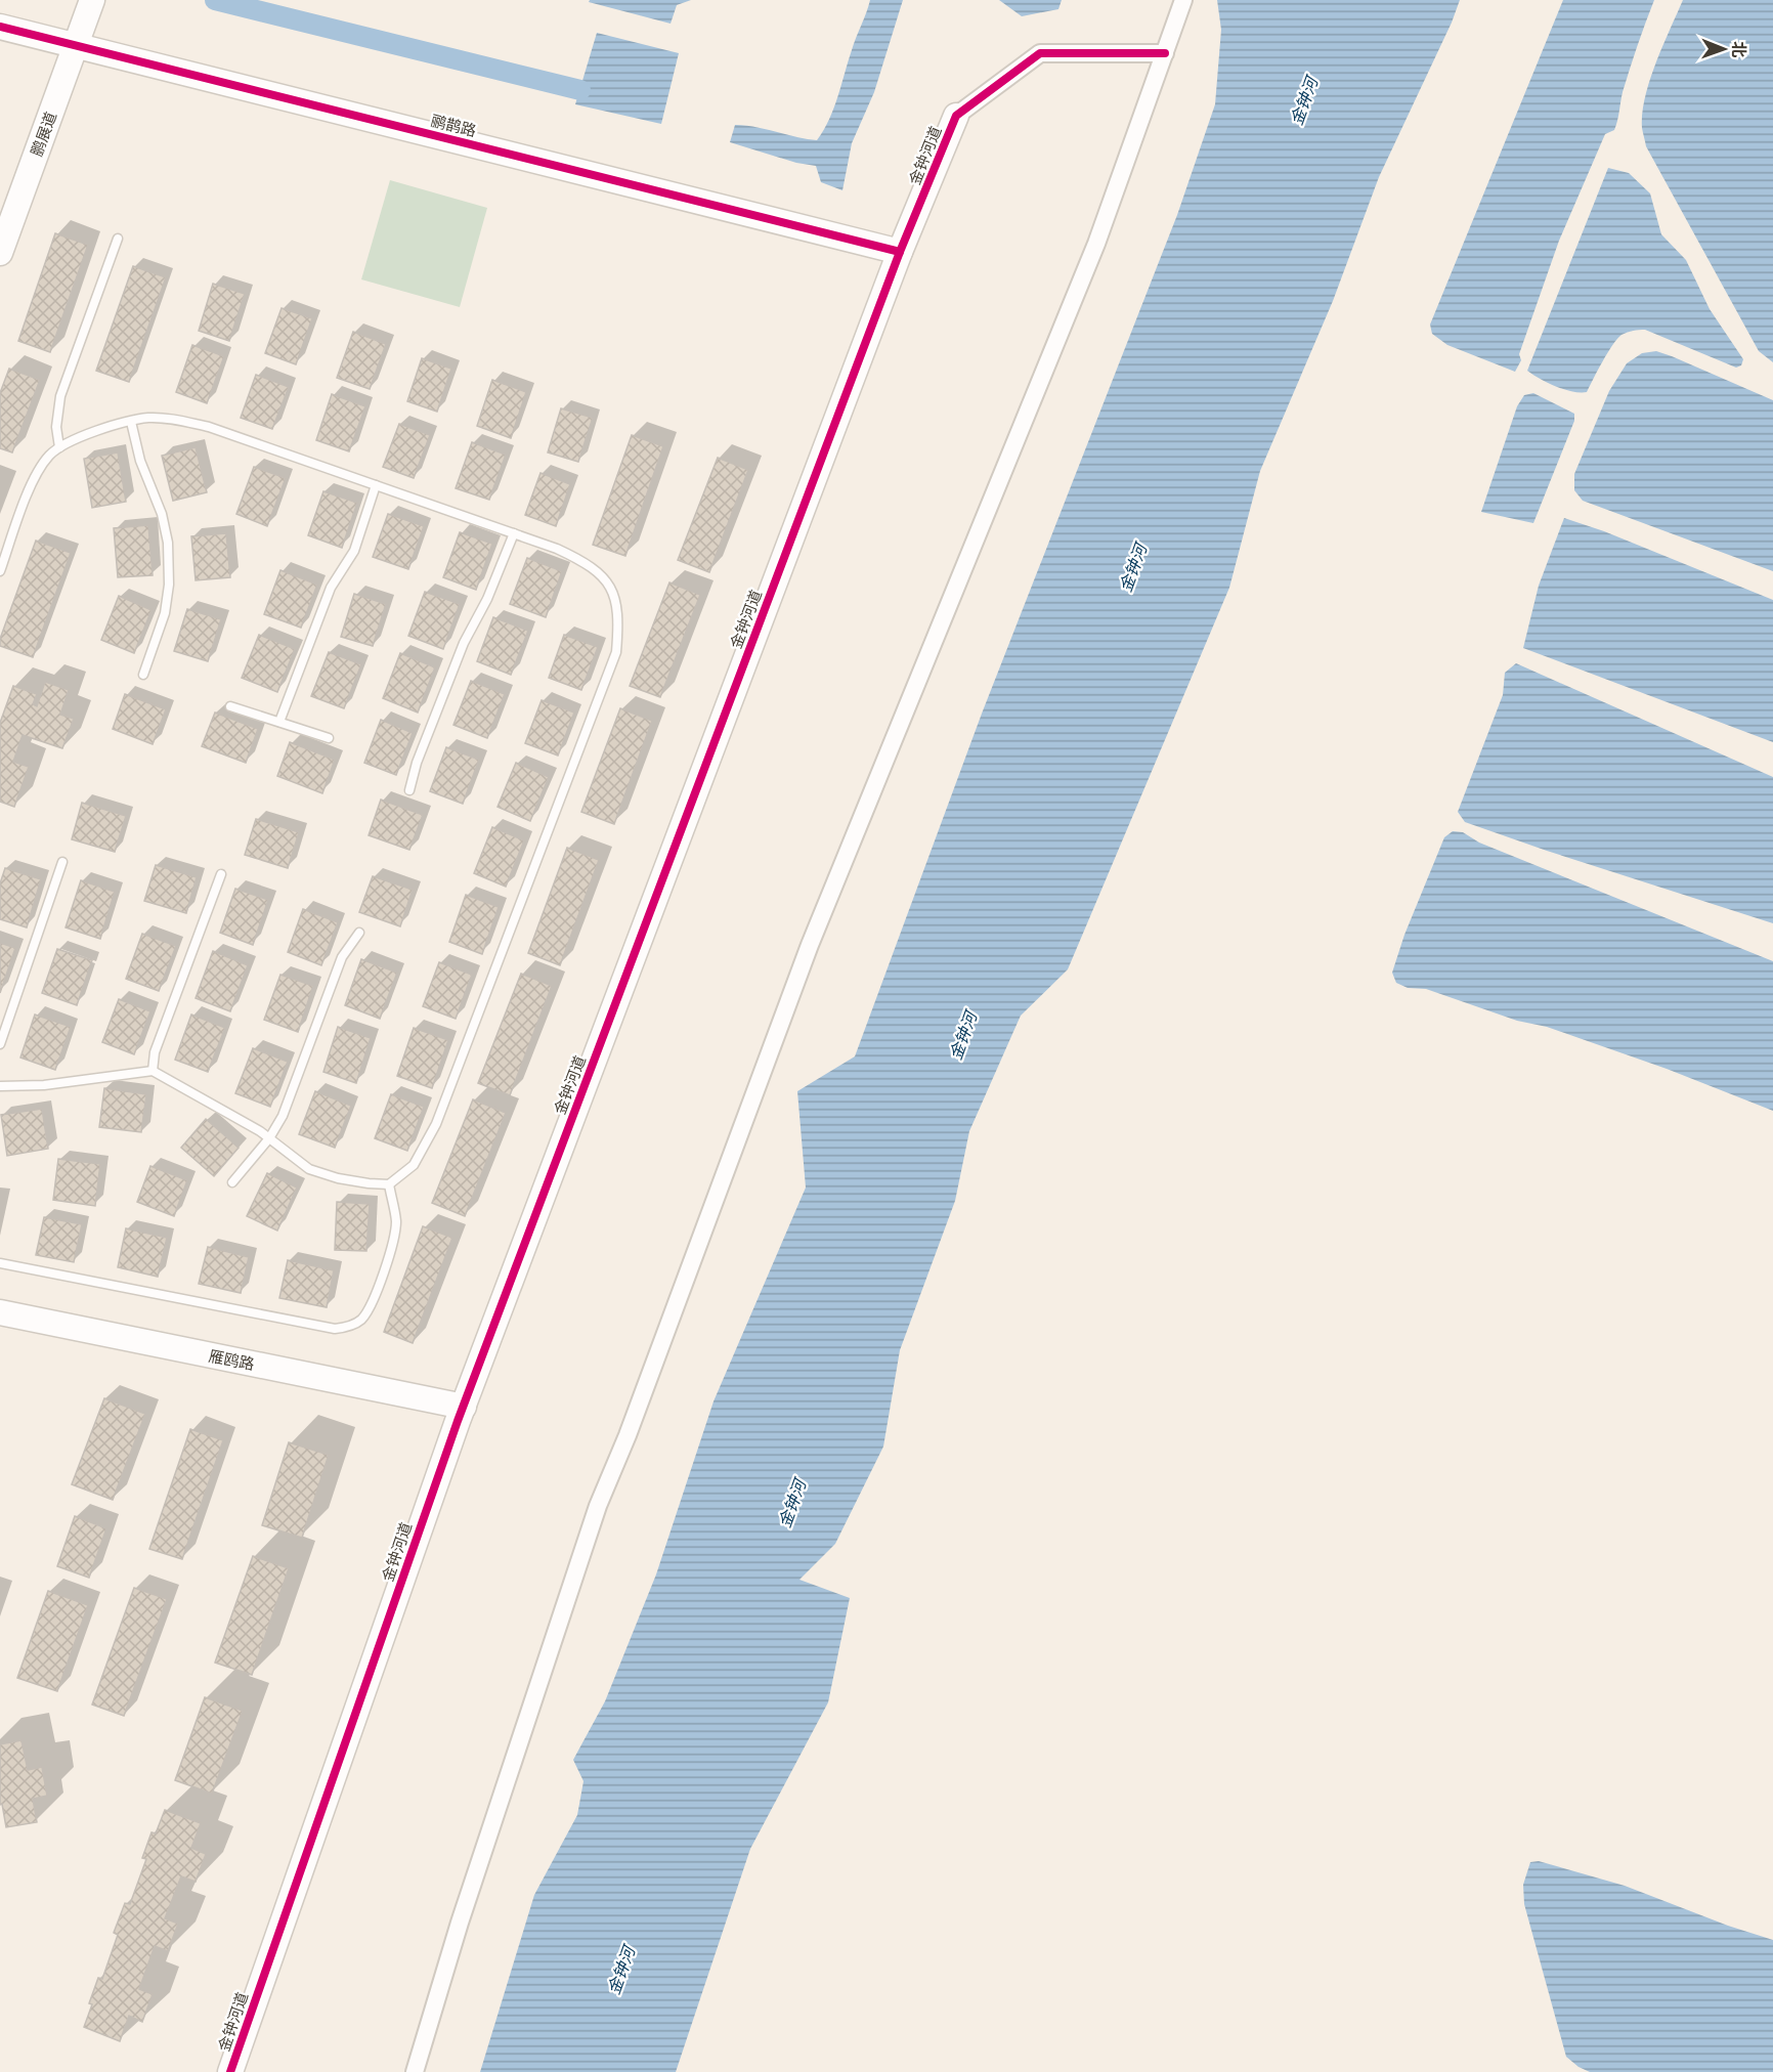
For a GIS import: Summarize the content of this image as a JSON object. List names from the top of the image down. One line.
{"streets":{"street":["鹂鹊路","鹏展道","金钟河道","雁鸥路"]},"crossings":[["鹂鹊路","鹏展道"],["鹂鹊路","金钟河道"],["金钟河道","雁鸥路"]],"water":["金钟河"],"north":"right"}
